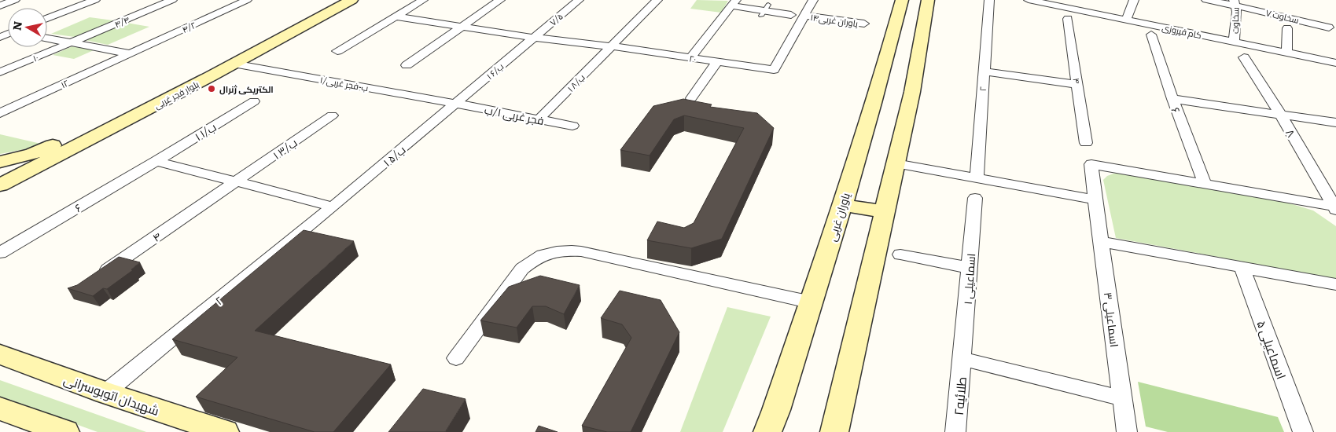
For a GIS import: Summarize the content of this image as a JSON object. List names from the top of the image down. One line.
{"streets":{"main road":["بلوار فجر غربی","یاوران غربی","شهیدان اتوبوسرانی"],"street":["سخاوت ۷","۷/۵","یاوران غربی۱۴","سخاوت","۴/۴","۴/۲","کام فیروزی","۱۰","۲۰","۱ ب/۶","۴","۱ ب/۸","۱۲","۱/ب-فجر غربی","۲","۶","فجر غربی ۱/ب","۱ ب/۱","۸","۱ ب/۳","۱ ب/۵","اسماعیلی ۱","اسماعیلی ۳","اسماعیلی ۵","طلائیه۲"]},"crossings":[["سخاوت ۷","سخاوت"],["۷/۵","۲۰"],["۷/۵","۱ ب/۶"],["یاوران غربی۱۴","۲۰"],["سخاوت","کام فیروزی"],["۴/۴","۱۰"],["۴/۲","۱۲"],["۲۰","۱ ب/۶"],["۲۰","۱ ب/۸"],["۱ ب/۶","۱/ب-فجر غربی"],["۱ ب/۶","فجر غربی ۱/ب"],["۱ ب/۶","۱ ب/۵"],["۴","۱ ب/۳"],["۱ ب/۸","فجر غربی ۱/ب"],["۱/ب-فجر غربی","بلوار فجر غربی"],["۱/ب-فجر غربی","فجر غربی ۱/ب"],["۱/ب-فجر غربی","۱ ب/۵"],["۲","۱ ب/۵"],["۲","شهیدان اتوبوسرانی"],["۶","۱ ب/۱"],["۶","اسماعیلی ۳"],["فجر غربی ۱/ب","۱ ب/۵"],["اسماعیلی ۱","طلائیه۲"]],"places":["الکتریکی ژنرال"],"north":"left"}
